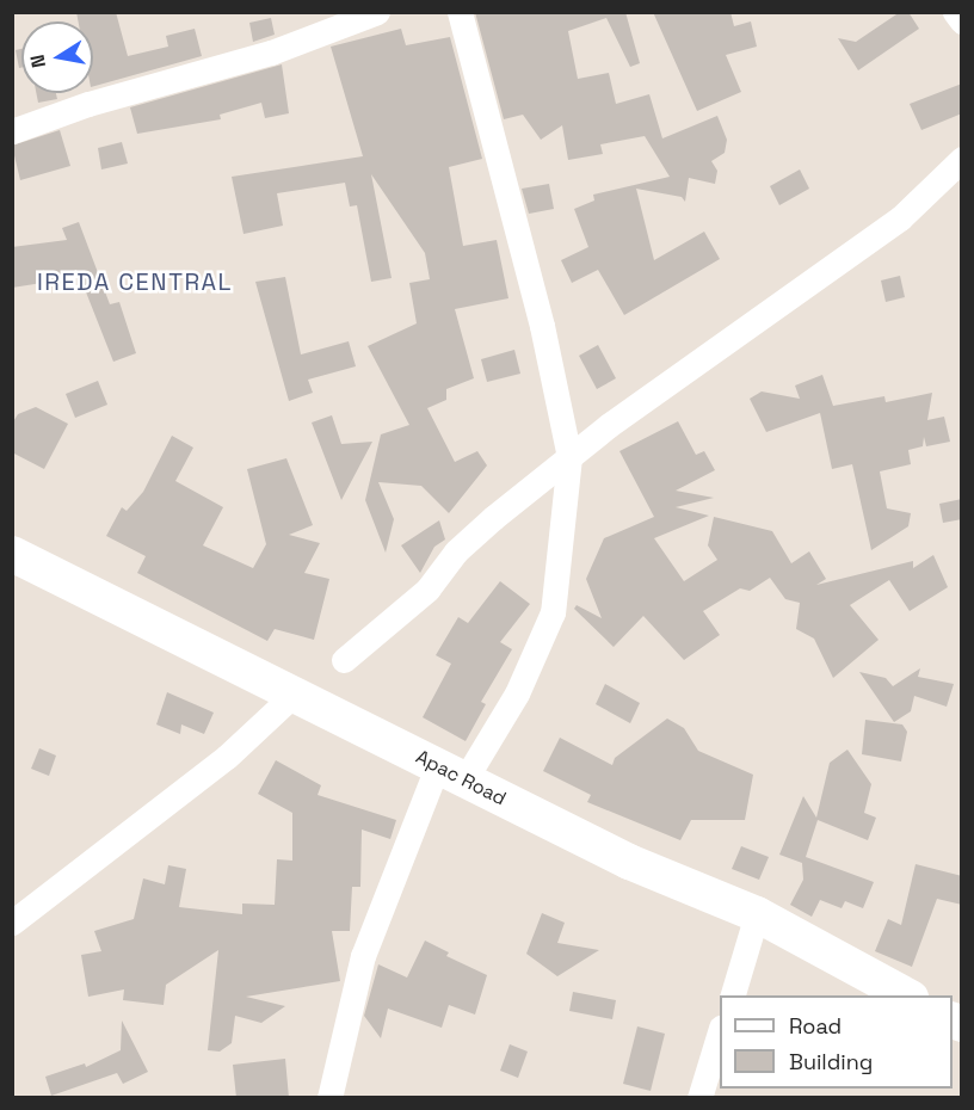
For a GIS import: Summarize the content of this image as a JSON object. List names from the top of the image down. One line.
{"streets":{"main road":["Apac Road"]},"districts":["IREDA CENTRAL"],"legend":["Road","Building"],"north":"left"}
